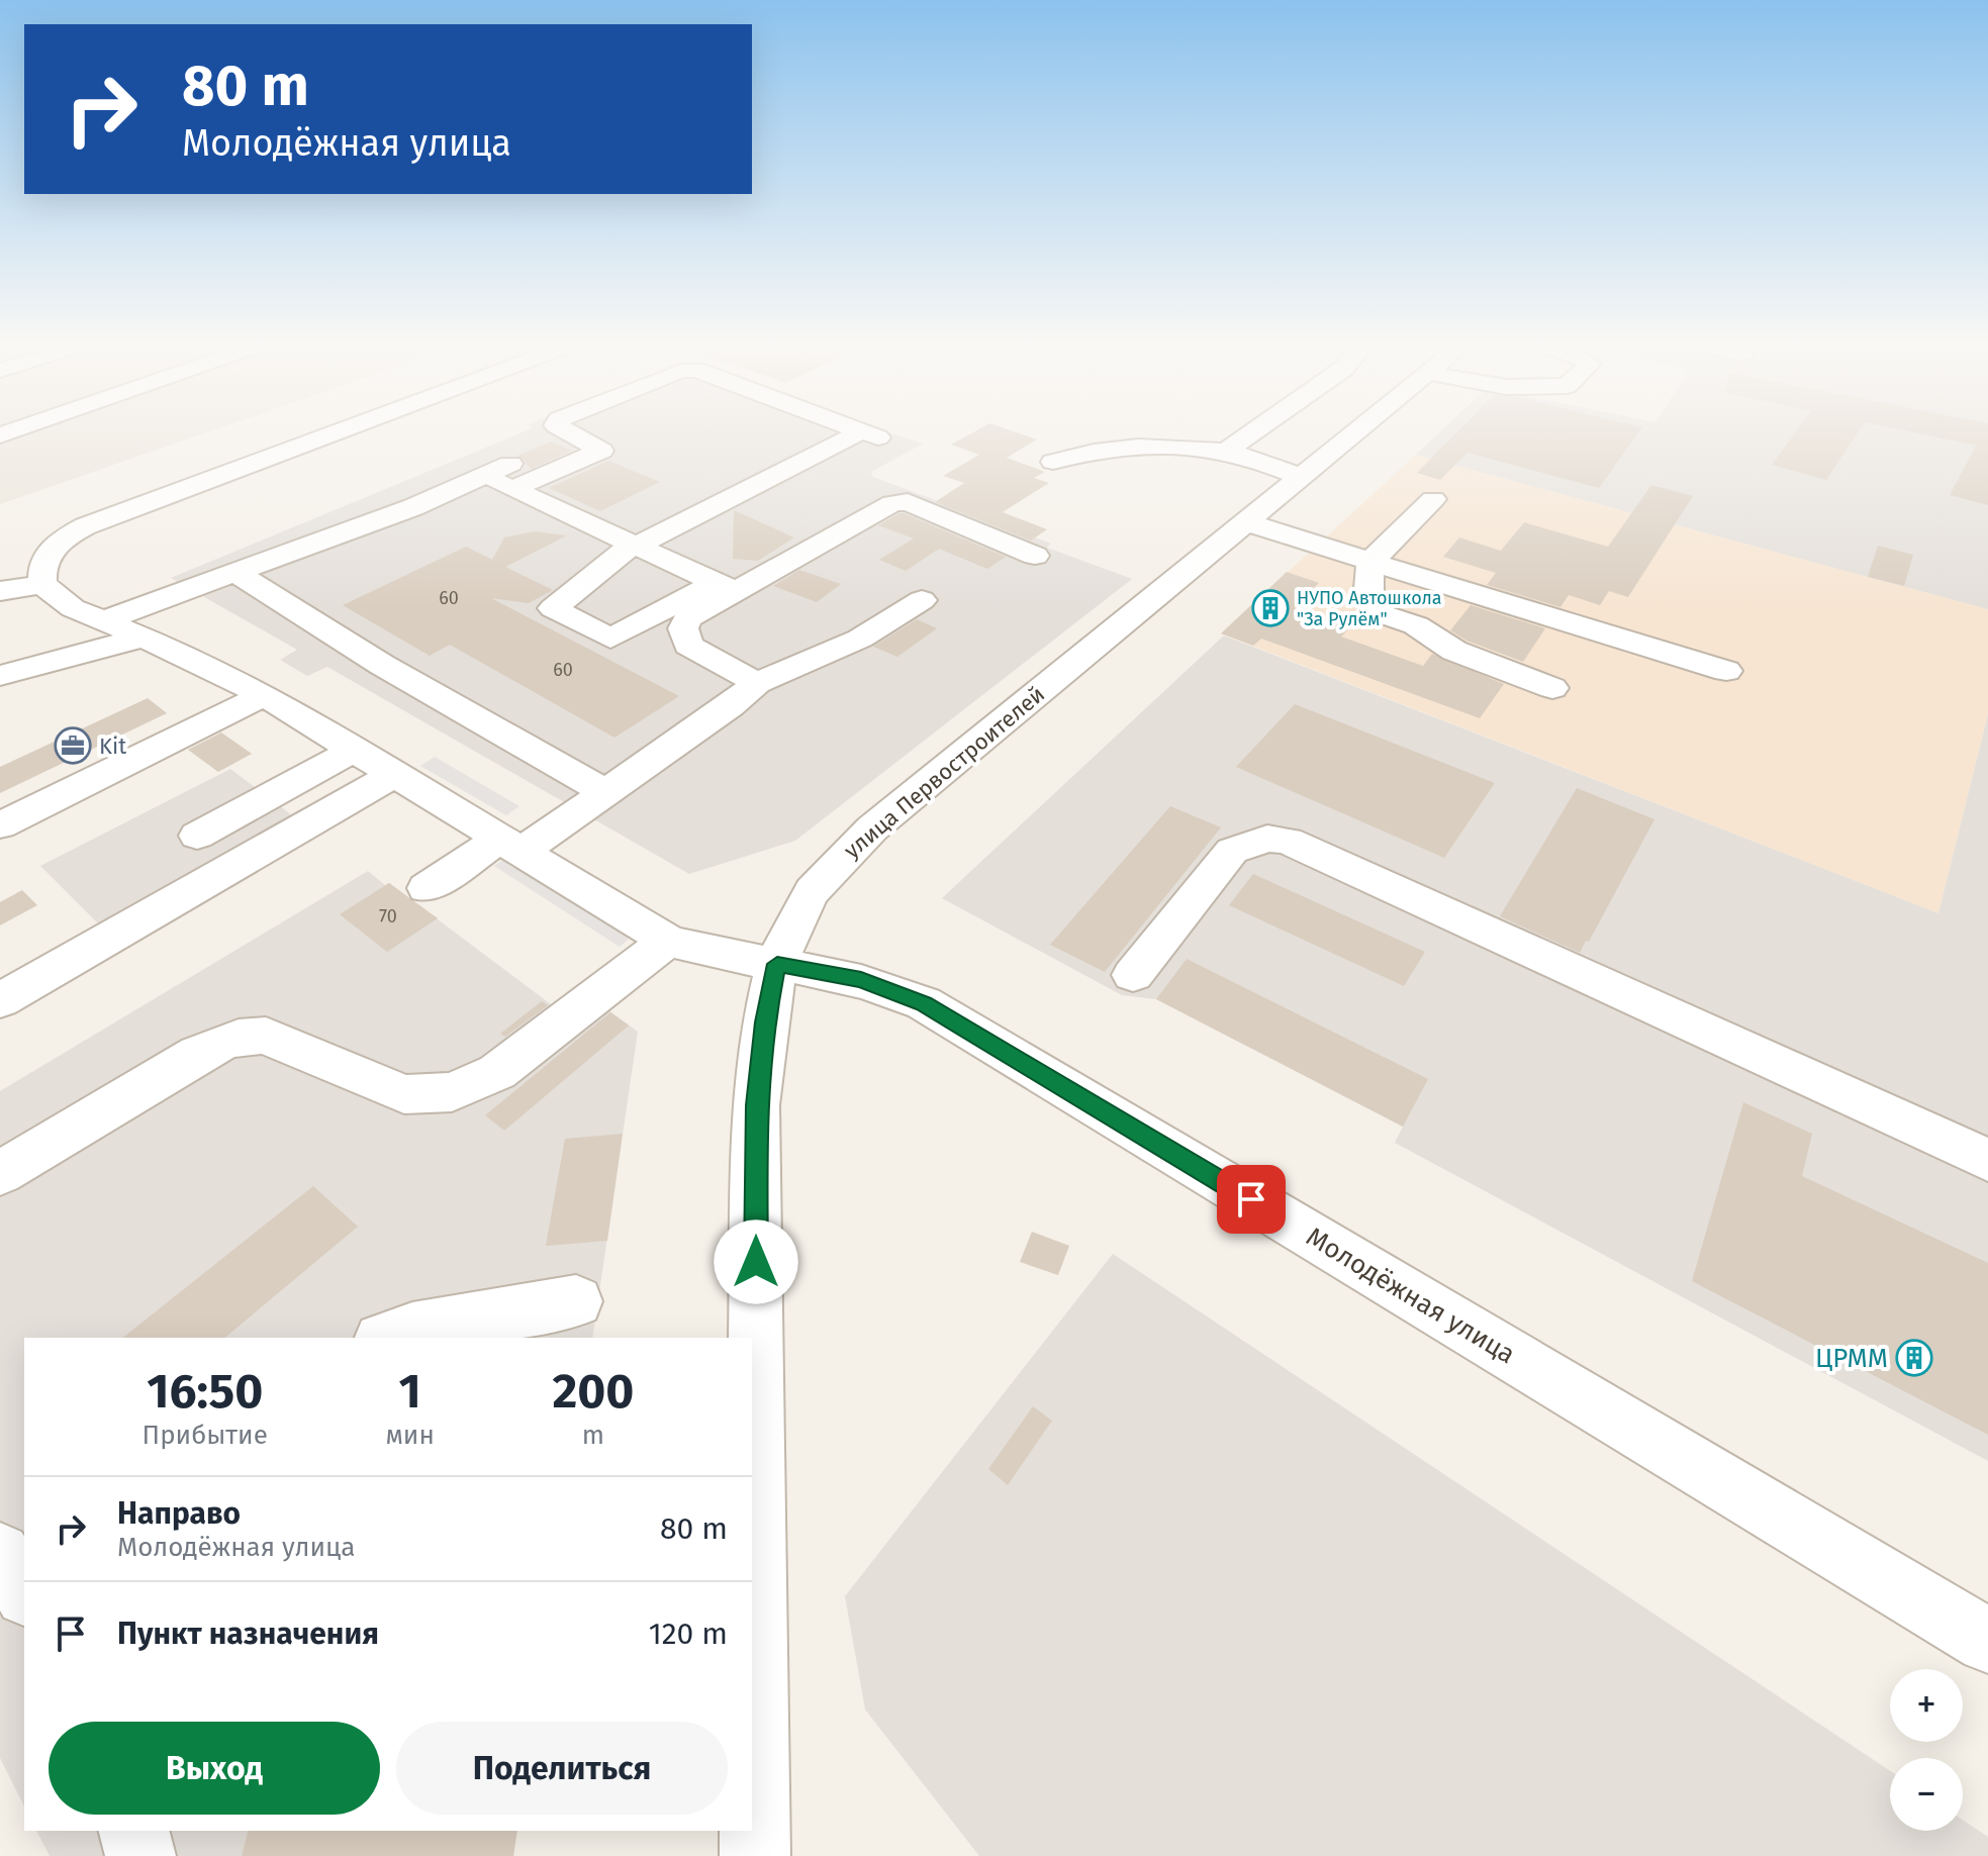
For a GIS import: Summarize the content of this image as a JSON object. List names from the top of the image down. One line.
{"streets":{"street":["улица Первостроителей","Молодёжная улица"]},"crossings":[["улица Первостроителей","Молодёжная улица"]],"places":{"building":["НУПО Автошкола \"За Рулём\"","ЦРММ"],"office":["Kit"]},"house_numbers":["60","60","70"],"page":{"turn":["80 m","Молодёжная улица"],"eta":["16:50","Прибытие","1","мин","200","m"],"list":[{"name":"Направо","note":"Молодёжная улица","value":"80 m"},{"name":"Пункт назначения","value":"120 m"}],"map_buttons":["+","−"],"buttons":["Выход","Поделиться"]}}
